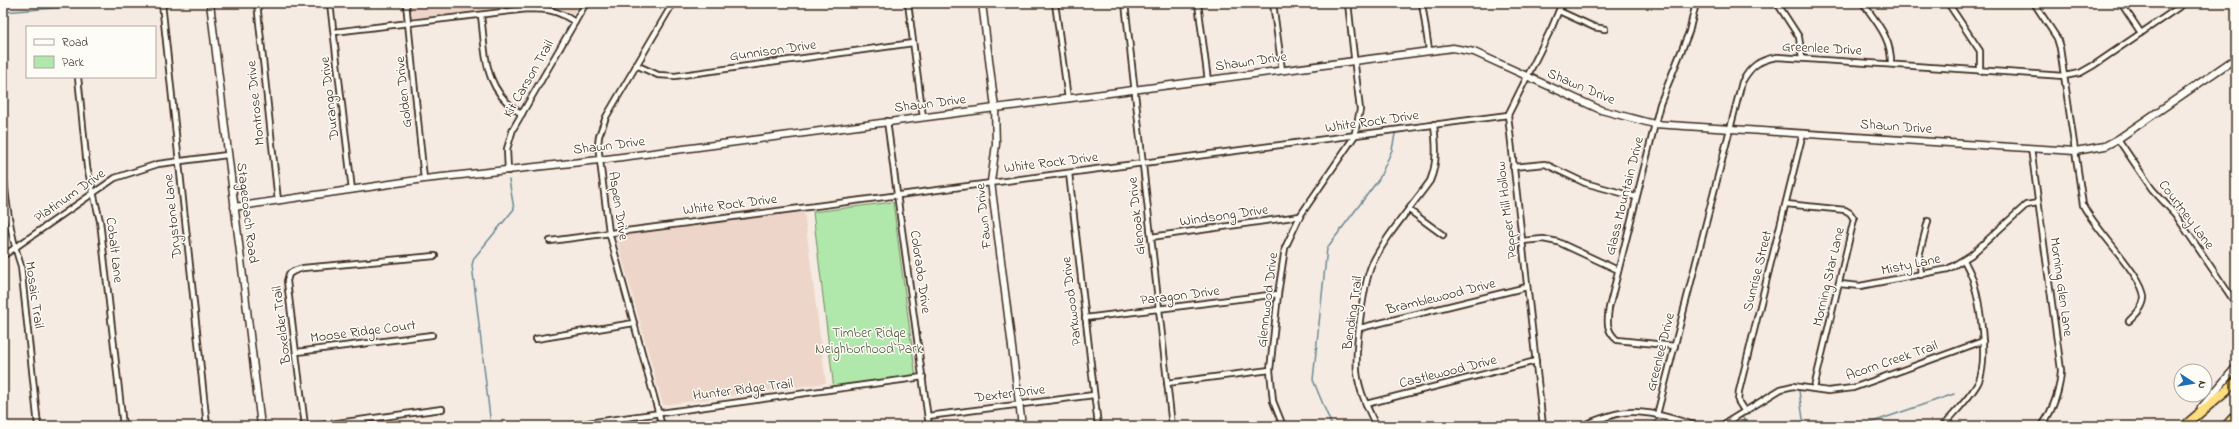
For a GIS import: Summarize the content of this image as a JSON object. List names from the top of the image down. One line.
{"streets":{"street":["Greenlee Drive","Gunnison Drive","Shawn Drive","Kit Carson Trail","Golden Drive","Durango Drive","Montrose Drive","White Rock Drive","Platinum Drive","Glass Mountain Drive","Aspen Drive","Pepper Mill Hollow","Stagecoach Road","Courtney Lane","Drystone Lane","Fawn Drive","Glenoak Drive","Windsong Drive","Cobalt Lane","Misty Lane","Sunrise Street","Colorado Drive","Morning Star Lane","Morning Glen Lane","Mosaic Trail","Paragon Drive","Bramblewood Drive","Glennwood Drive","Parkwood Drive","Bending Trail","Boxelder Trail","Moose Ridge Court","Acorn Creek Trail","Castlewood Drive","Hunter Ridge Trail","Dexter Drive"]},"crossings":[["Greenlee Drive","Shawn Drive"],["Greenlee Drive","Glass Mountain Drive"],["Gunnison Drive","Aspen Drive"],["Shawn Drive","Kit Carson Trail"],["Shawn Drive","Golden Drive"],["Shawn Drive","Durango Drive"],["Shawn Drive","Montrose Drive"],["Shawn Drive","Glass Mountain Drive"],["Shawn Drive","Aspen Drive"],["Shawn Drive","Stagecoach Road"],["Shawn Drive","Courtney Lane"],["Shawn Drive","Fawn Drive"],["Shawn Drive","Glenoak Drive"],["Shawn Drive","Sunrise Street"],["Shawn Drive","Colorado Drive"],["Shawn Drive","Morning Glen Lane"],["Shawn Drive","Glennwood Drive"],["White Rock Drive","Aspen Drive"],["White Rock Drive","Pepper Mill Hollow"],["White Rock Drive","Fawn Drive"],["White Rock Drive","Glenoak Drive"],["White Rock Drive","Colorado Drive"],["White Rock Drive","Glennwood Drive"],["White Rock Drive","Parkwood Drive"],["White Rock Drive","Bending Trail"],["Platinum Drive","Stagecoach Road"],["Platinum Drive","Drystone Lane"],["Platinum Drive","Cobalt Lane"],["Platinum Drive","Mosaic Trail"],["Aspen Drive","Hunter Ridge Trail"],["Pepper Mill Hollow","Bramblewood Drive"],["Pepper Mill Hollow","Castlewood Drive"],["Fawn Drive","Dexter Drive"],["Glenoak Drive","Windsong Drive"],["Glenoak Drive","Paragon Drive"],["Windsong Drive","Glennwood Drive"],["Misty Lane","Morning Star Lane"],["Misty Lane","Morning Glen Lane"],["Sunrise Street","Morning Star Lane"],["Sunrise Street","Acorn Creek Trail"],["Colorado Drive","Hunter Ridge Trail"],["Colorado Drive","Dexter Drive"],["Morning Star Lane","Acorn Creek Trail"],["Paragon Drive","Glennwood Drive"],["Paragon Drive","Parkwood Drive"],["Bramblewood Drive","Bending Trail"],["Parkwood Drive","Dexter Drive"],["Bending Trail","Castlewood Drive"],["Boxelder Trail","Moose Ridge Court"]],"parks":["Timber Ridge Neighborhood Park"],"legend":["Road","Park"],"north":"right"}
